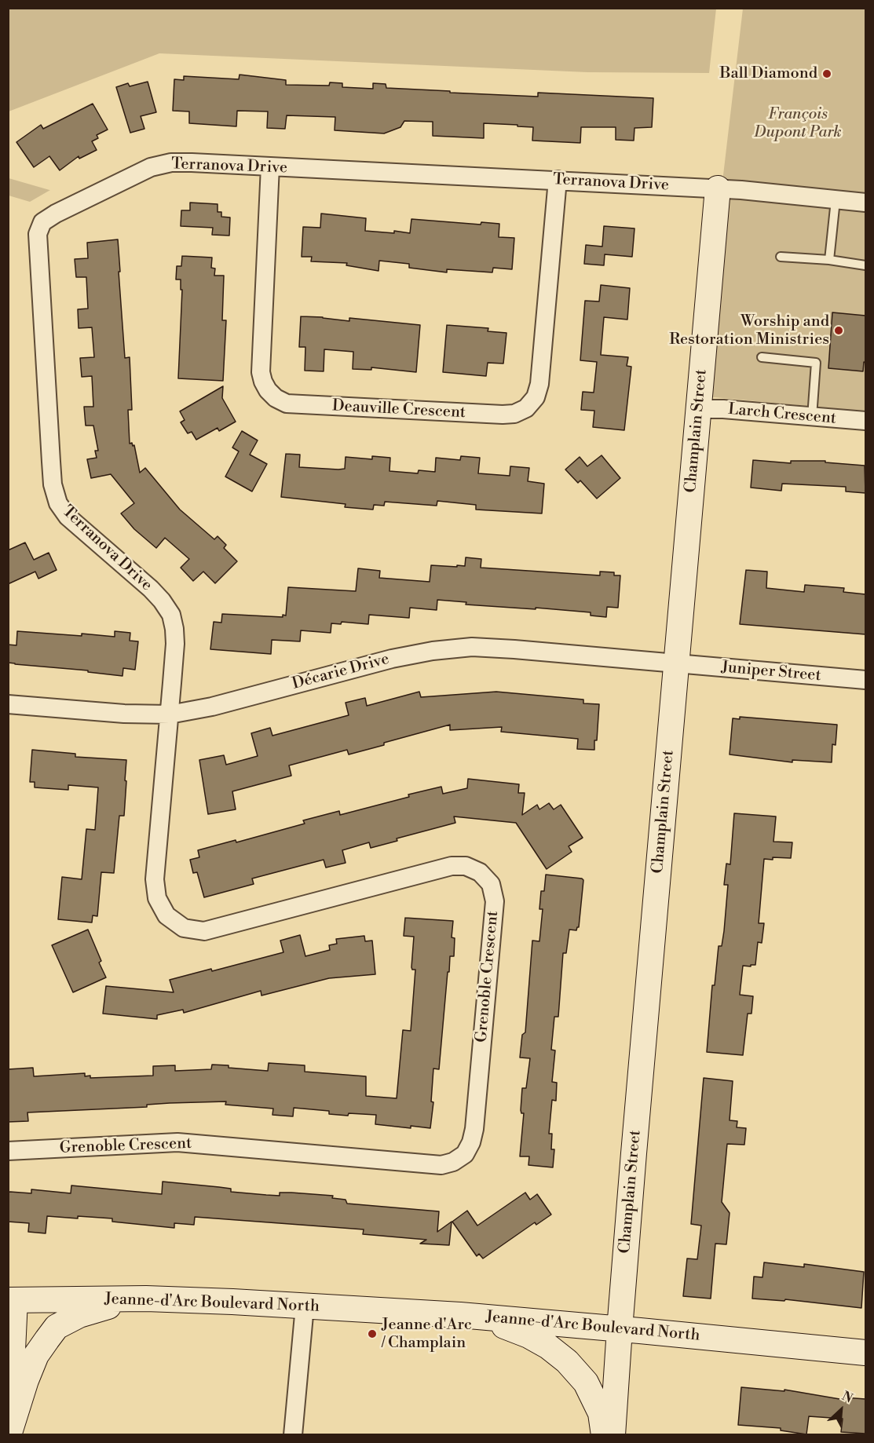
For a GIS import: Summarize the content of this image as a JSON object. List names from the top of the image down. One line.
{"streets":{"main road":["Champlain Street","Jeanne-d'Arc Boulevard North"],"street":["Terranova Drive","Deauville Crescent","Larch Crescent","Décarie Drive","Juniper Street","Grenoble Crescent"]},"crossings":[["Terranova Drive","Deauville Crescent"],["Terranova Drive","Champlain Street"],["Terranova Drive","Décarie Drive"],["Terranova Drive","Grenoble Crescent"],["Larch Crescent","Champlain Street"],["Champlain Street","Décarie Drive"],["Champlain Street","Juniper Street"],["Champlain Street","Jeanne-d'Arc Boulevard North"],["Décarie Drive","Juniper Street"],["Décarie Drive","Grenoble Crescent"]],"parks":["François Dupont Park"],"places":["Ball Diamond","Worship and Restoration Ministries","Jeanne d'Arc / Champlain"],"north":"top right"}
